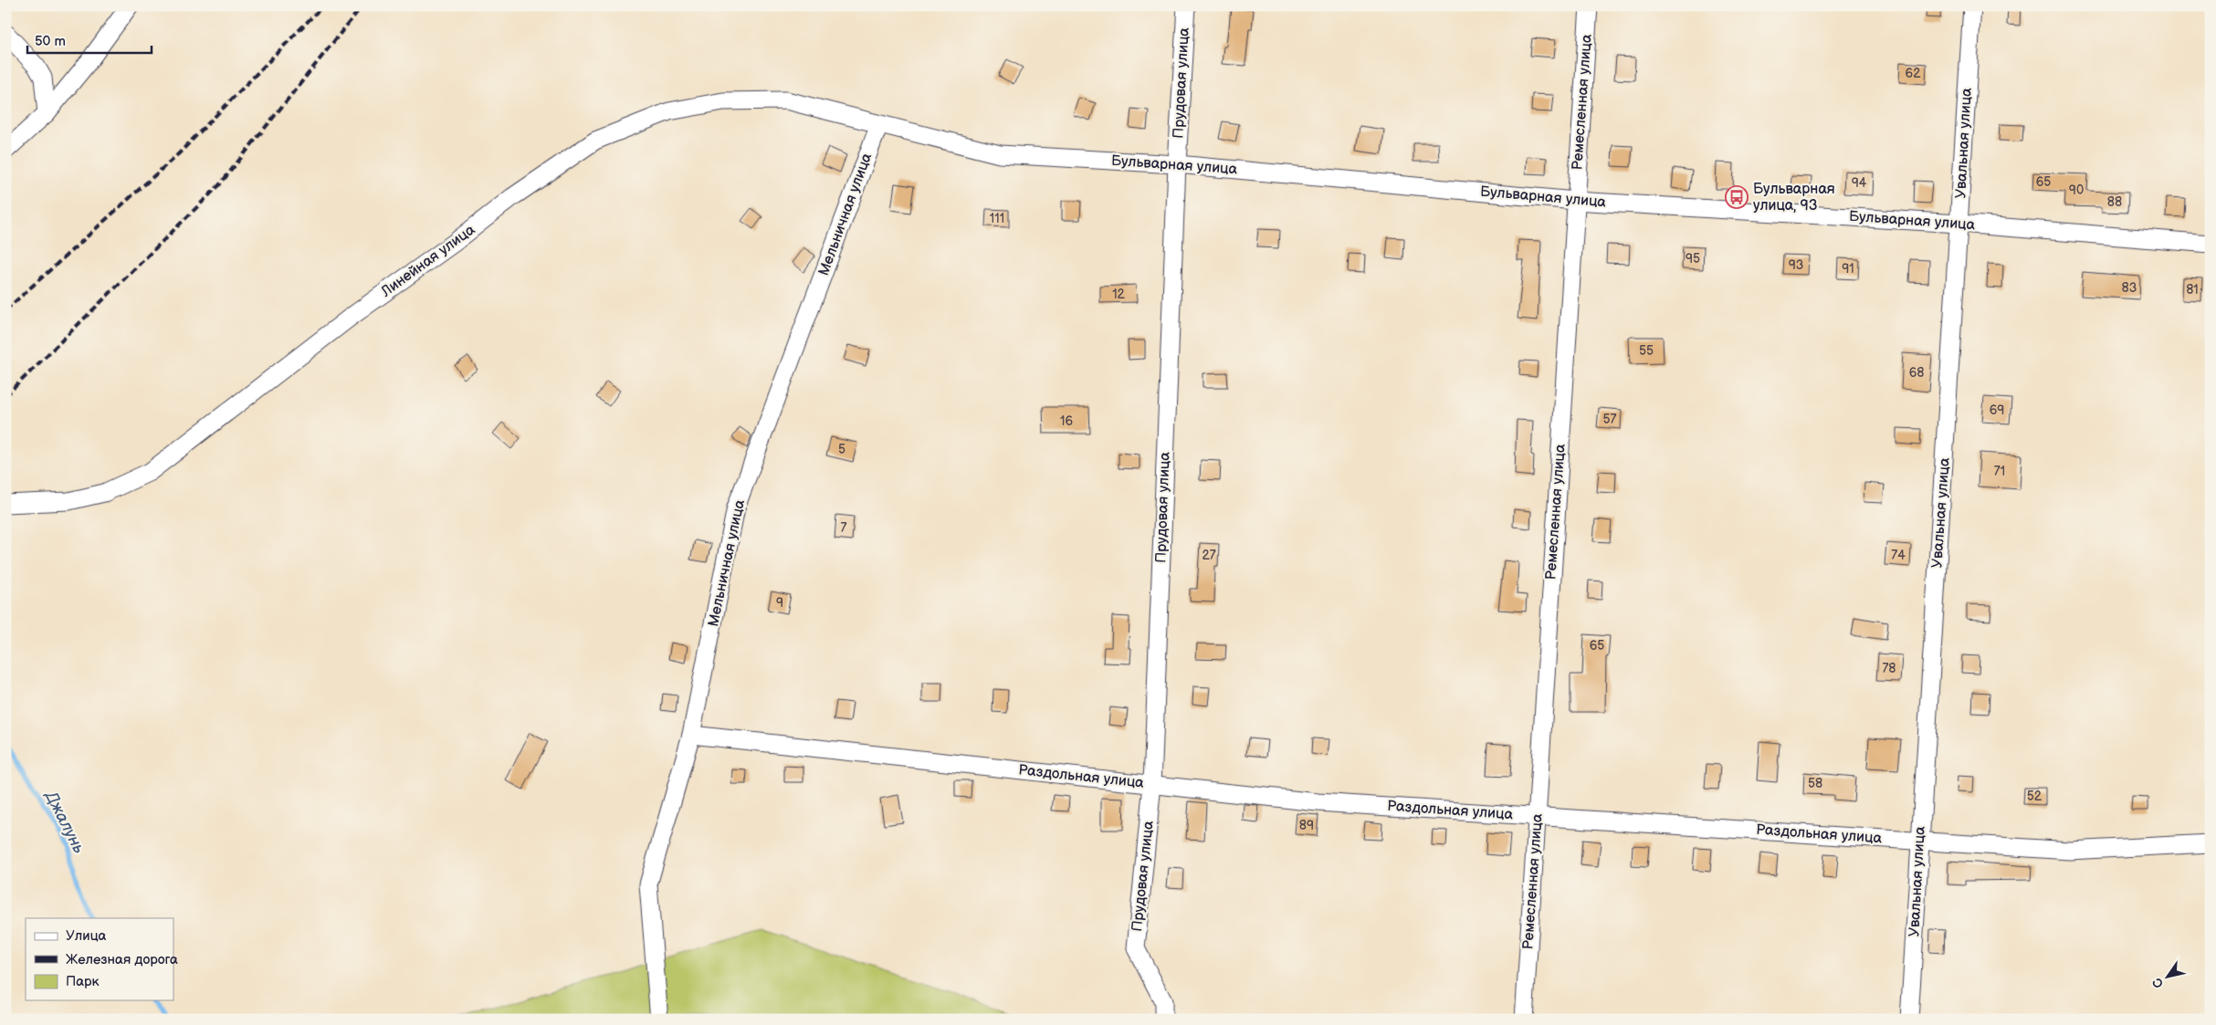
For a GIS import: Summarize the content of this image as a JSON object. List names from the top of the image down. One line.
{"streets":{"street":["Прудовая улица","Ремесленная улица","Увальная улица","Бульварная улица","Мельничная улица","Линейная улица","Раздольная улица"]},"crossings":[["Прудовая улица","Бульварная улица"],["Прудовая улица","Раздольная улица"],["Ремесленная улица","Бульварная улица"],["Ремесленная улица","Раздольная улица"],["Увальная улица","Бульварная улица"],["Увальная улица","Раздольная улица"],["Бульварная улица","Мельничная улица"],["Бульварная улица","Линейная улица"],["Мельничная улица","Линейная улица"],["Мельничная улица","Раздольная улица"]],"water":["Джалунь"],"places":{"bus stop":["Бульварная улица, 93"]},"house_numbers":["62","65","94","90","88","111","95","93","91","83","81","12","55","68","69","57","16","5","71","7","27","74","9","65","78","58","52","89"],"legend":["Улица","Железная дорога","Парк"],"scale_bar":"50 m","north":"bottom left"}
